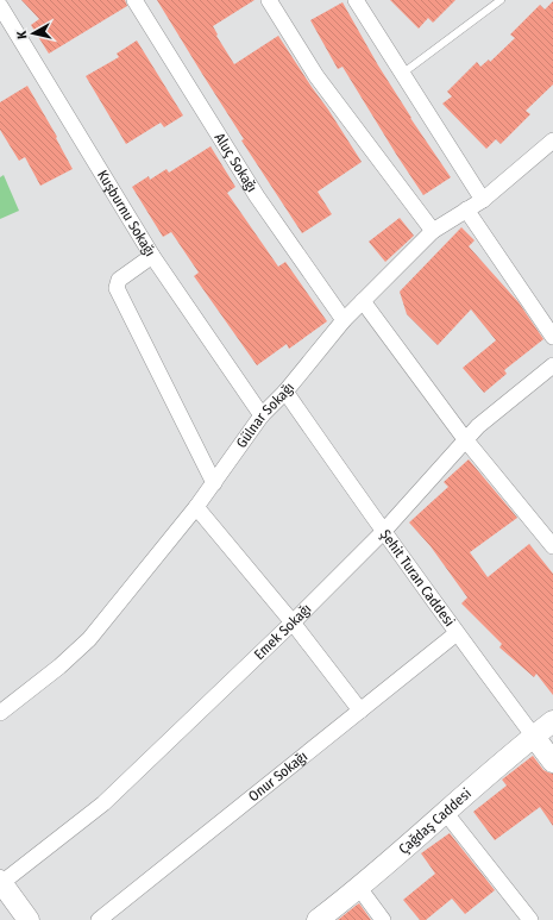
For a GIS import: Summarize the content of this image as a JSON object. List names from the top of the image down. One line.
{"streets":{"street":["Aluç Sokağı","Kuşburnu Sokağı","Gülnar Sokağı","Şehit Turan Caddesi","Emek Sokağı","Onur Sokağı","Çağdaş Caddesi"]},"crossings":[["Aluç Sokağı","Gülnar Sokağı"],["Kuşburnu Sokağı","Gülnar Sokağı"],["Gülnar Sokağı","Şehit Turan Caddesi"],["Şehit Turan Caddesi","Emek Sokağı"],["Şehit Turan Caddesi","Onur Sokağı"],["Şehit Turan Caddesi","Çağdaş Caddesi"]],"north":"left"}
